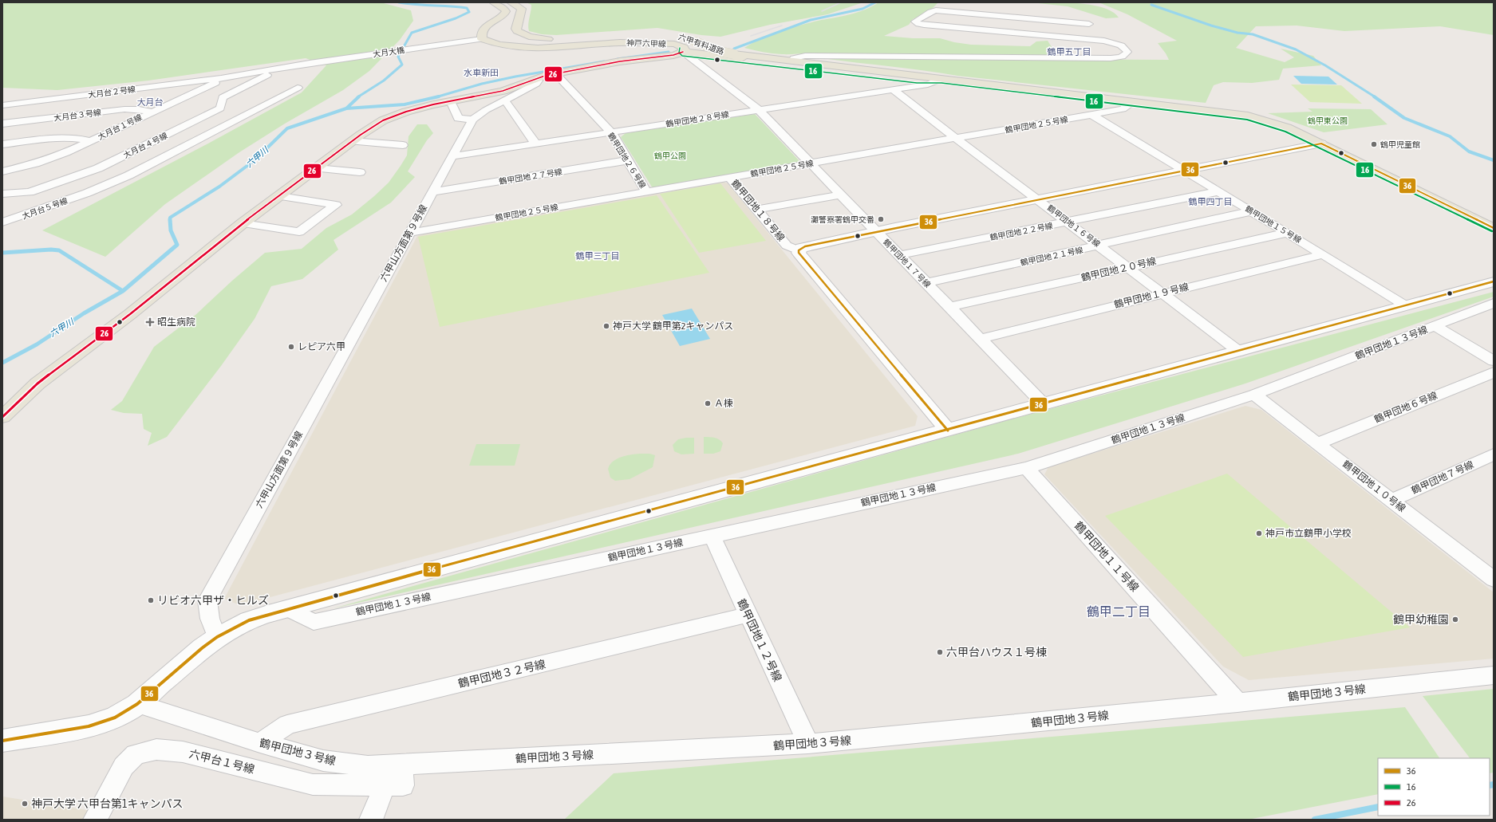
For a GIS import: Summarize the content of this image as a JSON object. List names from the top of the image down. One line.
{"streets":{"main road":["神戸六甲線","六甲有料道路"],"street":["大月大橋","大月台２号線","大月台３号線","鶴甲団地２８号線","鶴甲団地２５号線","大月台１号線","大月台４号線","鶴甲団地２６号線","鶴甲団地２７号線","大月台５号線","鶴甲団地１８号線","鶴甲団地１５号線","鶴甲団地１６号線","鶴甲団地２２号線","六甲山方面第９号線","鶴甲団地２１号線","鶴甲団地１７号線","鶴甲団地２０号線","鶴甲団地１９号線","鶴甲団地１３号線","鶴甲団地６号線","鶴甲団地７号線","鶴甲団地１０号線","鶴甲団地１１号線","鶴甲団地１２号線","鶴甲団地３２号線","鶴甲団地３号線","六甲台１号線"]},"crossings":[["神戸六甲線","大月大橋"],["神戸六甲線","鶴甲団地２６号線"],["神戸六甲線","鶴甲団地１７号線"],["六甲有料道路","鶴甲団地２８号線"],["大月大橋","大月台１号線"],["大月台２号線","大月台１号線"],["大月台３号線","大月台１号線"],["鶴甲団地２８号線","鶴甲団地２６号線"],["鶴甲団地２８号線","鶴甲団地１６号線"],["鶴甲団地２８号線","六甲山方面第９号線"],["鶴甲団地２８号線","鶴甲団地１７号線"],["鶴甲団地２５号線","鶴甲団地２６号線"],["鶴甲団地２５号線","鶴甲団地１８号線"],["鶴甲団地２５号線","鶴甲団地１５号線"],["鶴甲団地２５号線","鶴甲団地１６号線"],["鶴甲団地２５号線","六甲山方面第９号線"],["鶴甲団地２５号線","鶴甲団地１７号線"],["大月台１号線","大月台４号線"],["鶴甲団地２６号線","鶴甲団地２７号線"],["鶴甲団地２７号線","六甲山方面第９号線"],["鶴甲団地１５号線","鶴甲団地２２号線"],["鶴甲団地１５号線","鶴甲団地２１号線"],["鶴甲団地１５号線","鶴甲団地２０号線"],["鶴甲団地１５号線","鶴甲団地１９号線"],["鶴甲団地１６号線","鶴甲団地２２号線"],["鶴甲団地１６号線","鶴甲団地２１号線"],["鶴甲団地１６号線","鶴甲団地２０号線"],["鶴甲団地１６号線","鶴甲団地１９号線"],["鶴甲団地２２号線","鶴甲団地１７号線"],["鶴甲団地２１号線","鶴甲団地１７号線"],["鶴甲団地１７号線","鶴甲団地２０号線"],["鶴甲団地１７号線","鶴甲団地１９号線"],["鶴甲団地１３号線","鶴甲団地１０号線"],["鶴甲団地１３号線","鶴甲団地１１号線"],["鶴甲団地１３号線","鶴甲団地１２号線"],["鶴甲団地６号線","鶴甲団地１０号線"],["鶴甲団地７号線","鶴甲団地１０号線"],["鶴甲団地１１号線","鶴甲団地３号線"],["鶴甲団地１２号線","鶴甲団地３２号線"],["鶴甲団地１２号線","鶴甲団地３号線"],["鶴甲団地３２号線","鶴甲団地３号線"],["鶴甲団地３号線","六甲台１号線"]],"districts":["鶴甲五丁目","水車新田","大月台","鶴甲四丁目","鶴甲三丁目","鶴甲二丁目"],"water":["六甲川"],"parks":["鶴甲東公園","鶴甲公園"],"places":{"other":["鶴甲児童館","灘警察署鶴甲交番","神戸大学 鶴甲第2キャンパス","レピア六甲","Ａ棟","神戸市立鶴甲小学校","リビオ六甲ザ・ヒルズ","鶴甲幼稚園","六甲台ハウス１号棟","神戸大学 六甲台第1キャンパス"],"health":["昭生病院"]},"lines":["transit line 16","transit line 26","transit line 36"],"legend":["36","16","26"]}
